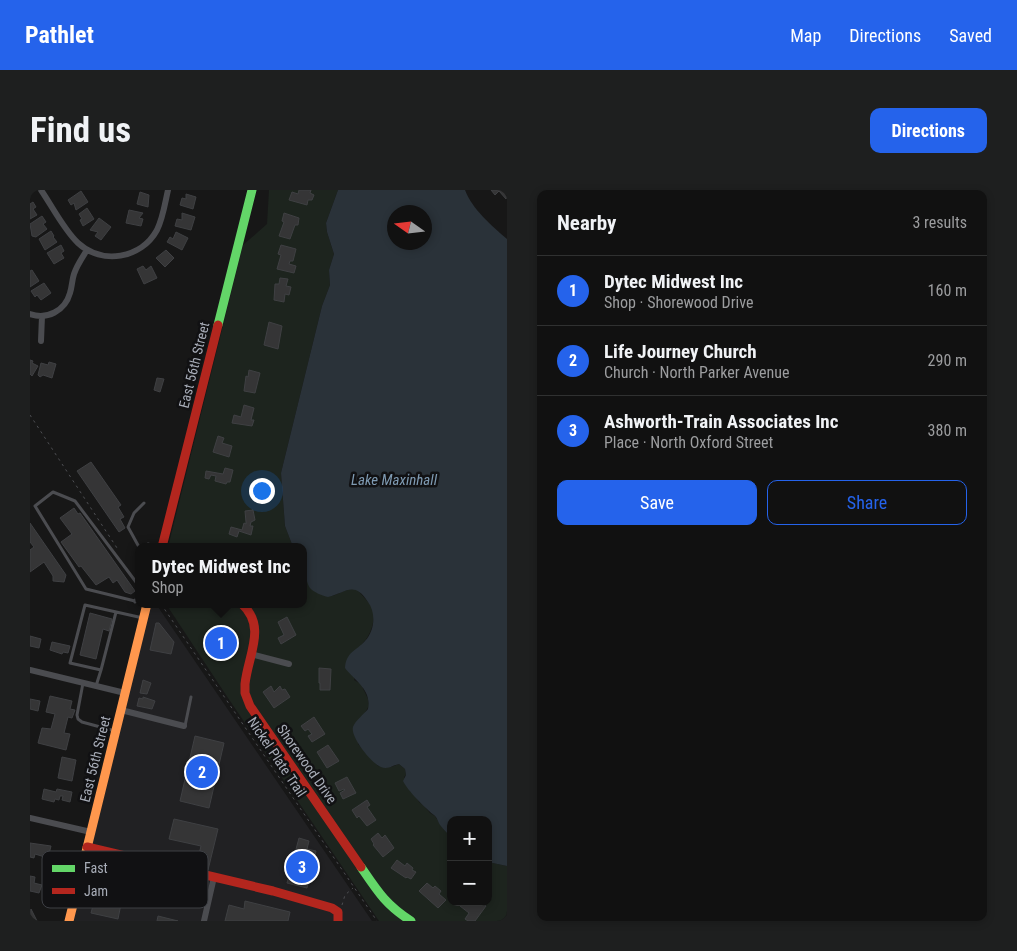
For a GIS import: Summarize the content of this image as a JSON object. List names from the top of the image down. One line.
{"streets":{"street":["East 56th Street","Shorewood Drive"],"path":["Nickel Plate Trail"]},"water":["Lake Maxinhall"],"legend":["Fast","Jam"],"north":"left","page":{"header":"Pathlet","nav":["Map","Directions","Saved"],"buttons":["Directions",["Save","Share"]],"title":"Find us","heading":["Nearby","3 results"],"list":[{"mark":"1","name":"Dytec Midwest Inc","note":"Shop · Shorewood Drive","value":"160 m"},{"mark":"2","name":"Life Journey Church","note":"Church · North Parker Avenue","value":"290 m"},{"mark":"3","name":"Ashworth-Train Associates Inc","note":"Place · North Oxford Street","value":"380 m"}],"popup":["Dytec Midwest Inc","Shop"],"pins":["1","2","3"],"map_buttons":["+","−"]}}
